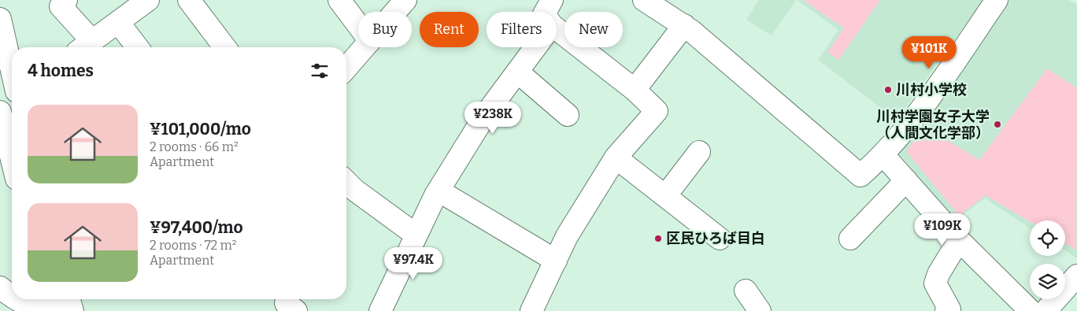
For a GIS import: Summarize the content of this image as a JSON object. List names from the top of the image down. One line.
{"places":["川村小学校","川村学園女子大学 （人間文化学部）","区民ひろば目白"],"page":{"chip":["Buy","Rent","Filters","New"],"price":["¥101K","¥238K","¥109K","¥97.4K"],"heading":"4 homes","list":[{"name":"¥101,000/mo","note":"2 rooms · 66 m² · Apartment"},{"name":"¥97,400/mo","note":"2 rooms · 72 m² · Apartment"}]}}
